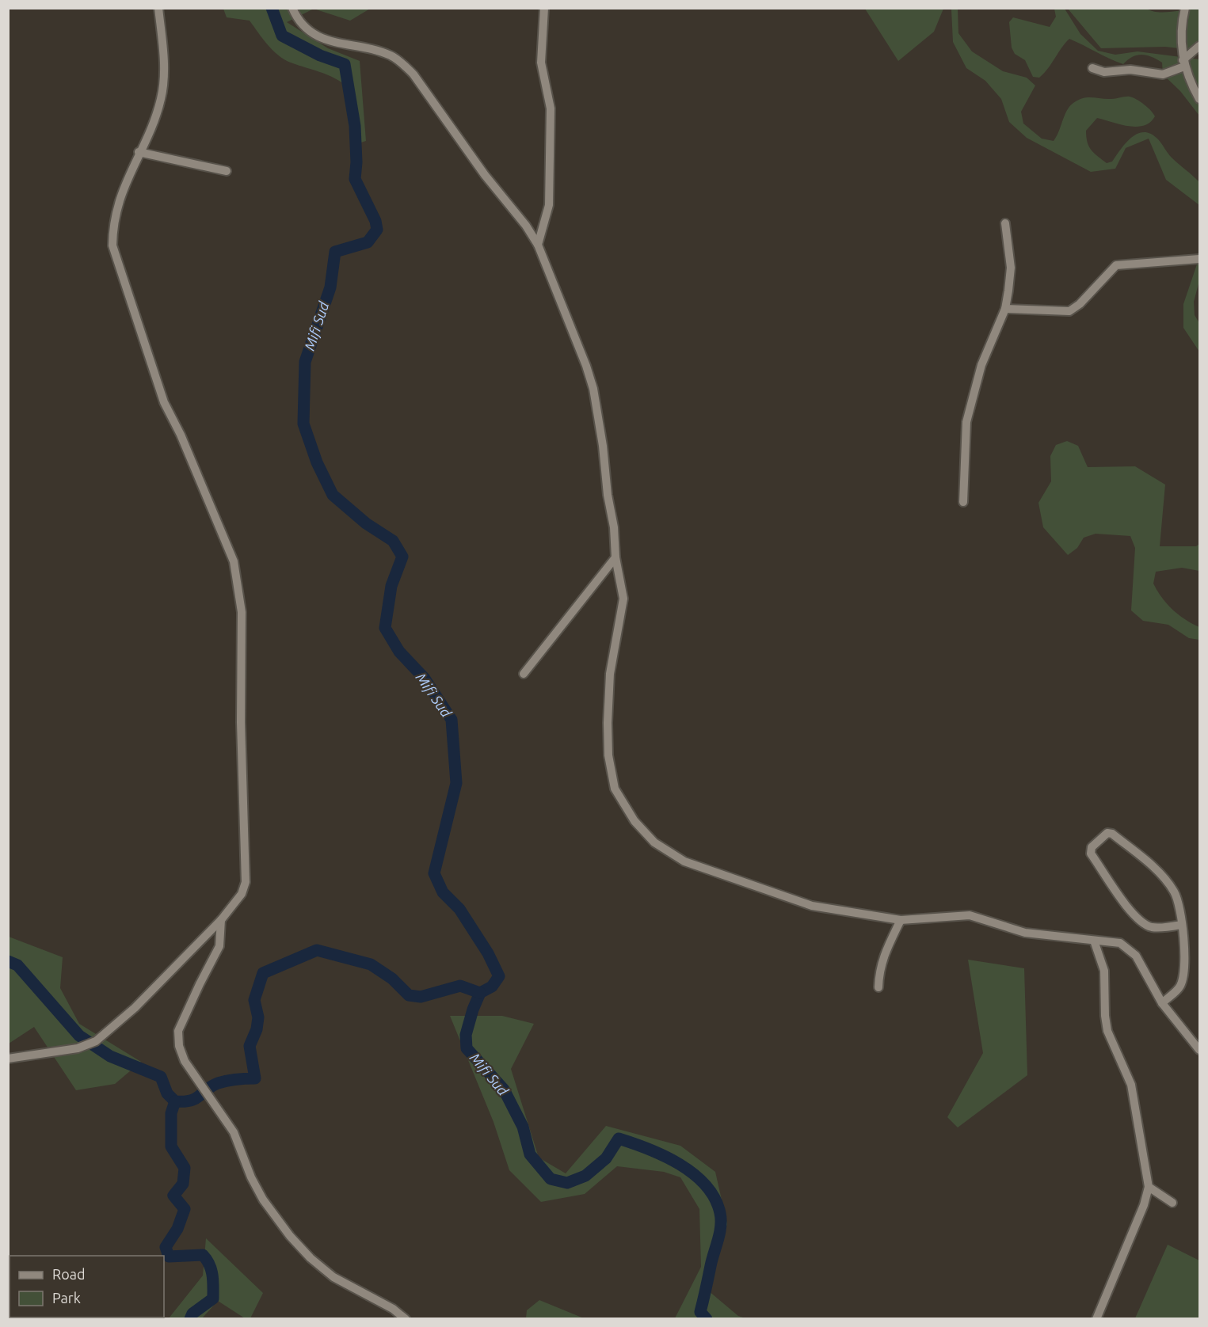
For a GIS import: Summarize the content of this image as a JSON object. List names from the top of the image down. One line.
{"water":["Mifi Sud"],"legend":["Road","Park"]}
